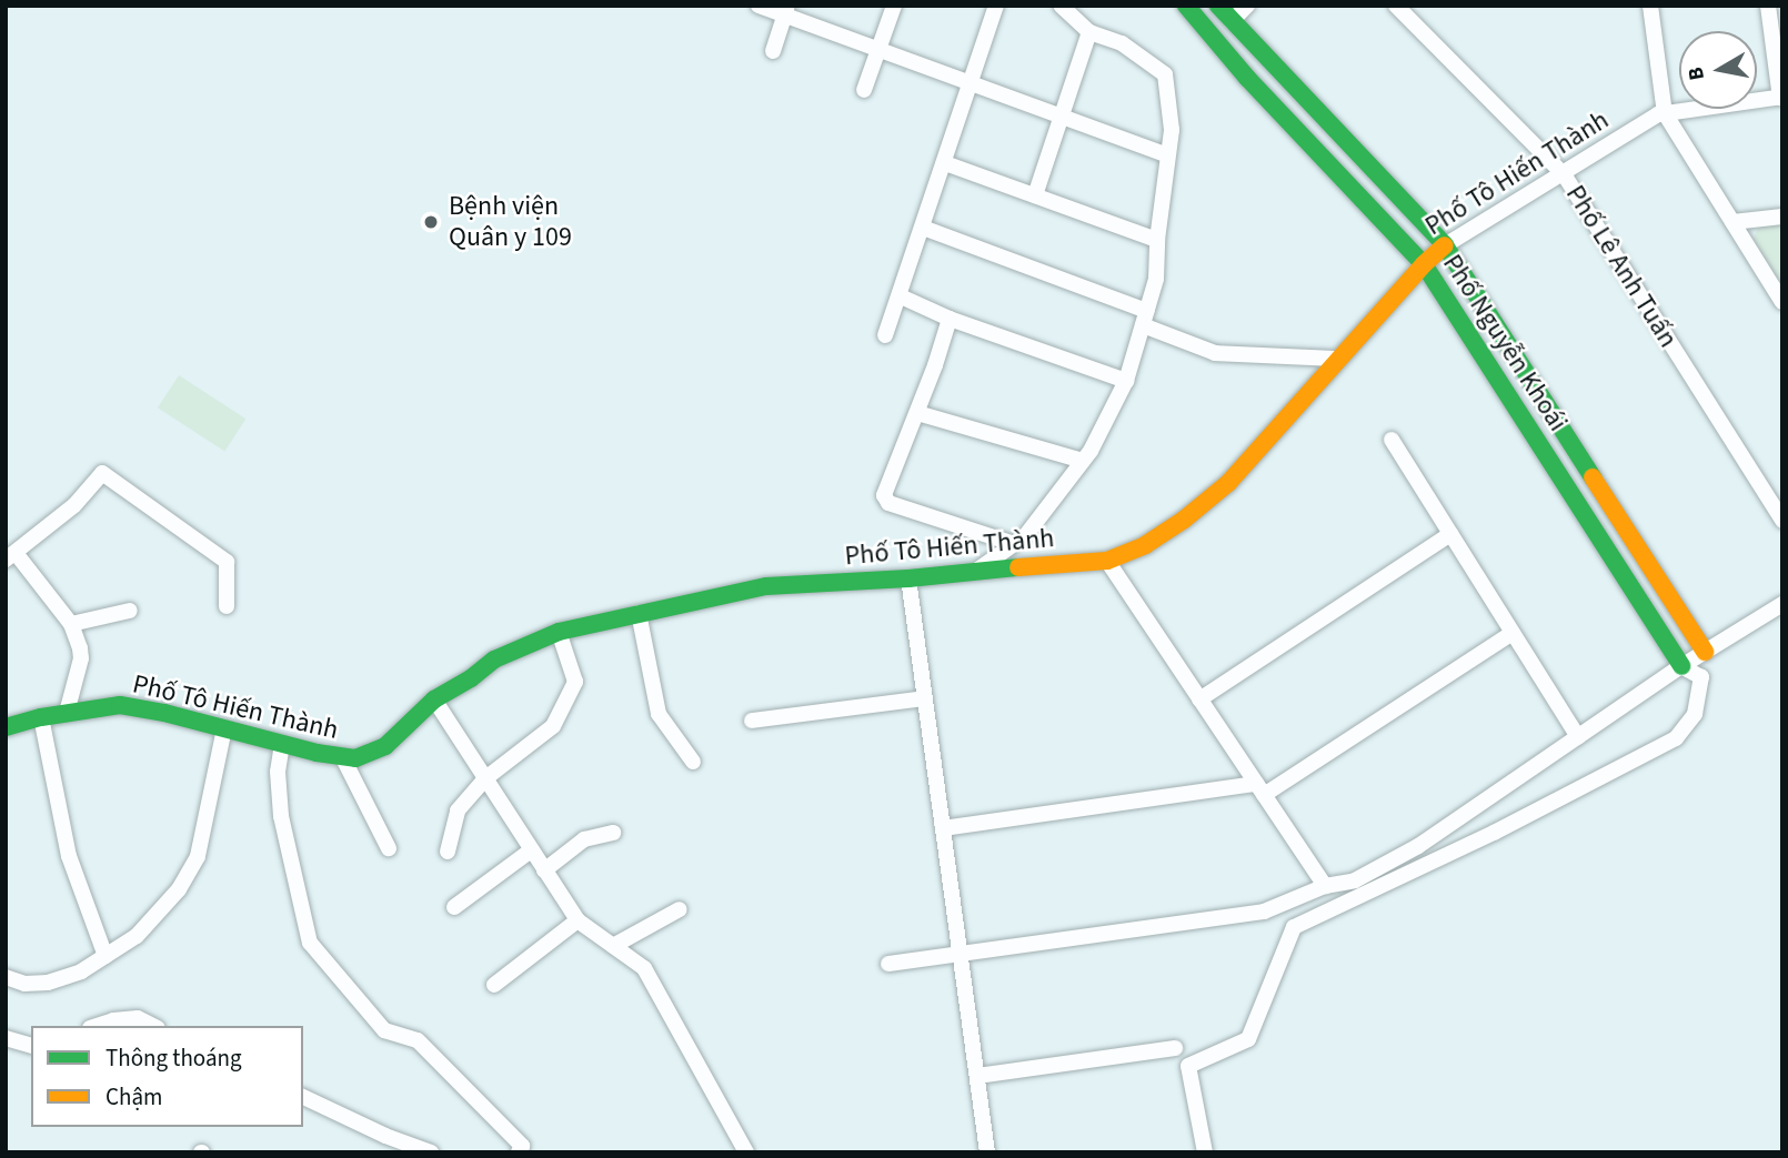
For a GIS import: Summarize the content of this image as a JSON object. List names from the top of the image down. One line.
{"streets":{"street":["Phố Tô Hiến Thành","Phố Lê Anh Tuấn","Phố Nguyễn Khoái"]},"crossings":[["Phố Tô Hiến Thành","Phố Lê Anh Tuấn"],["Phố Tô Hiến Thành","Phố Nguyễn Khoái"]],"places":["Bệnh viện Quân y 109"],"legend":["Thông thoáng","Chậm"],"north":"left"}
